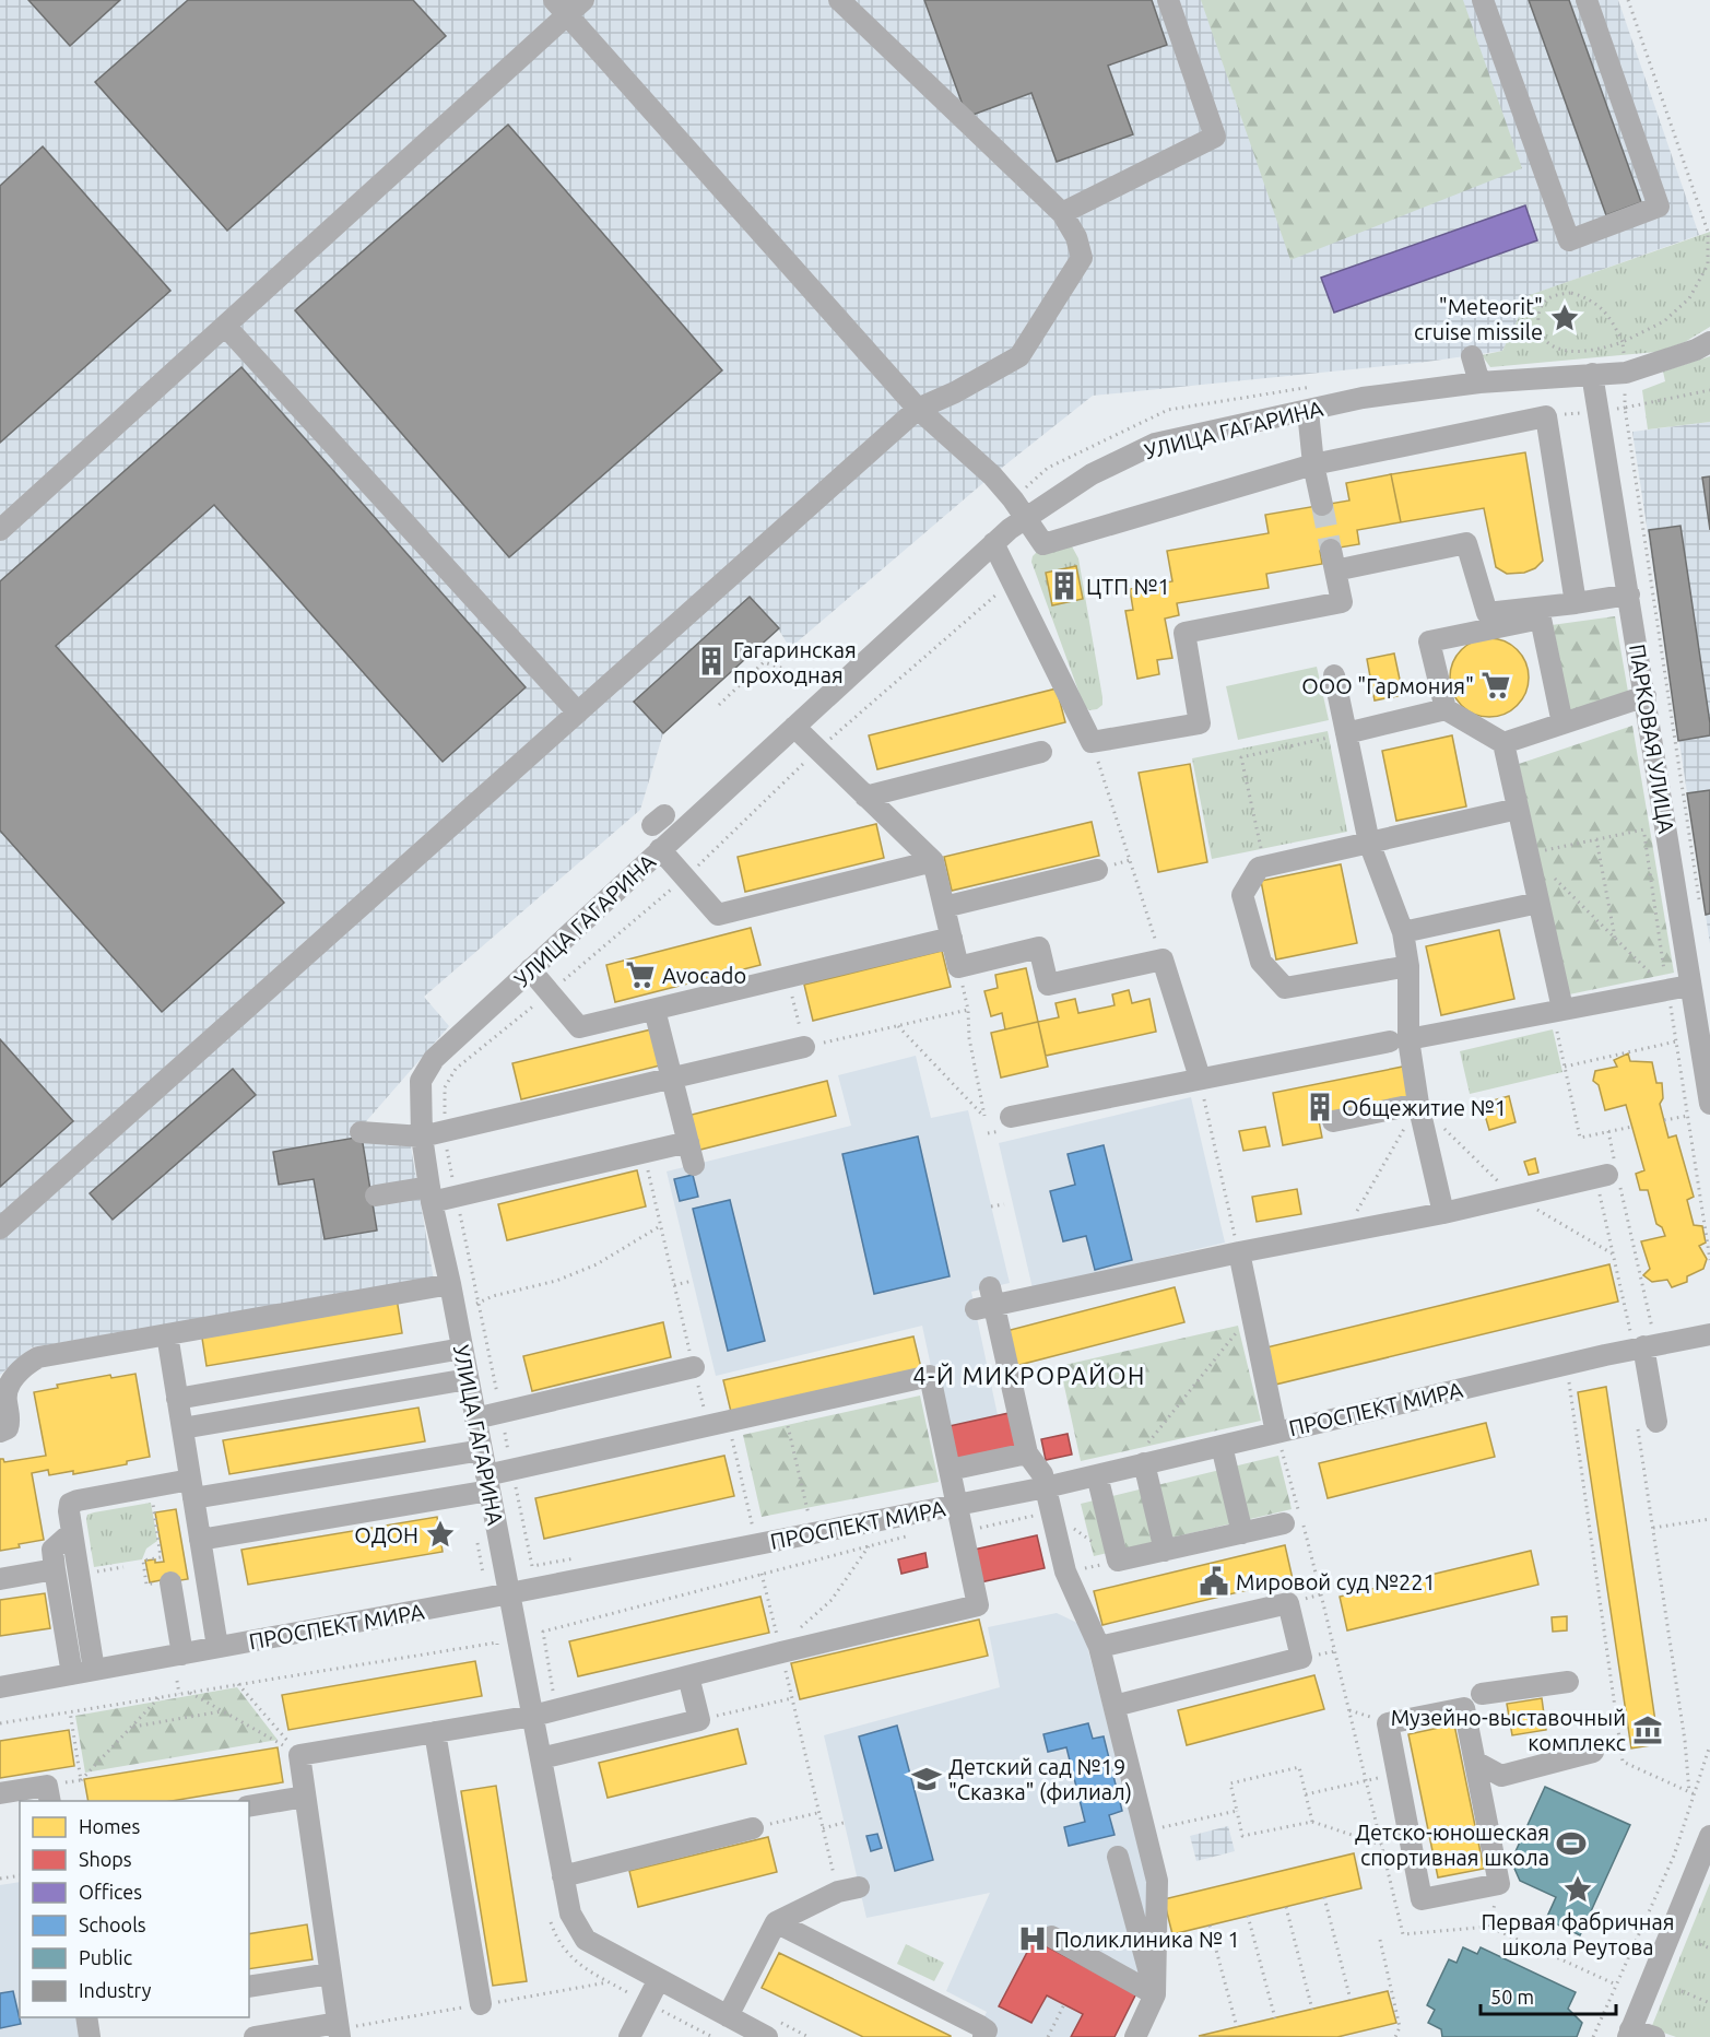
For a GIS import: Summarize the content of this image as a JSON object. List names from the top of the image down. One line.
{"streets":{"street":["УЛИЦА ГАГАРИНА","ПАРКОВАЯ УЛИЦА","ПРОСПЕКТ МИРА"]},"crossings":[["УЛИЦА ГАГАРИНА","ПАРКОВАЯ УЛИЦА"],["УЛИЦА ГАГАРИНА","ПРОСПЕКТ МИРА"]],"districts":["4-Й МИКРОРАЙОН"],"places":{"place":["\"Meteorit\" cruise missile","ОДОН","Первая фабричная школа Реутова"],"building":["ЦТП №1","Гагаринская проходная","Общежитие №1"],"supermarket":["ООО \"Гармония\"","Avocado"],"public building":["Мировой суд №221"],"museum":["Музейно-выставочный комплекс"],"school or university":["Детский сад №19 \"Сказка\" (филиал)"],"sports":["Детско-юношеская спортивная школа"],"hospital":["Поликлиника № 1"]},"legend":["Homes","Shops","Offices","Schools","Public","Industry"],"scale_bar":"50 m"}
